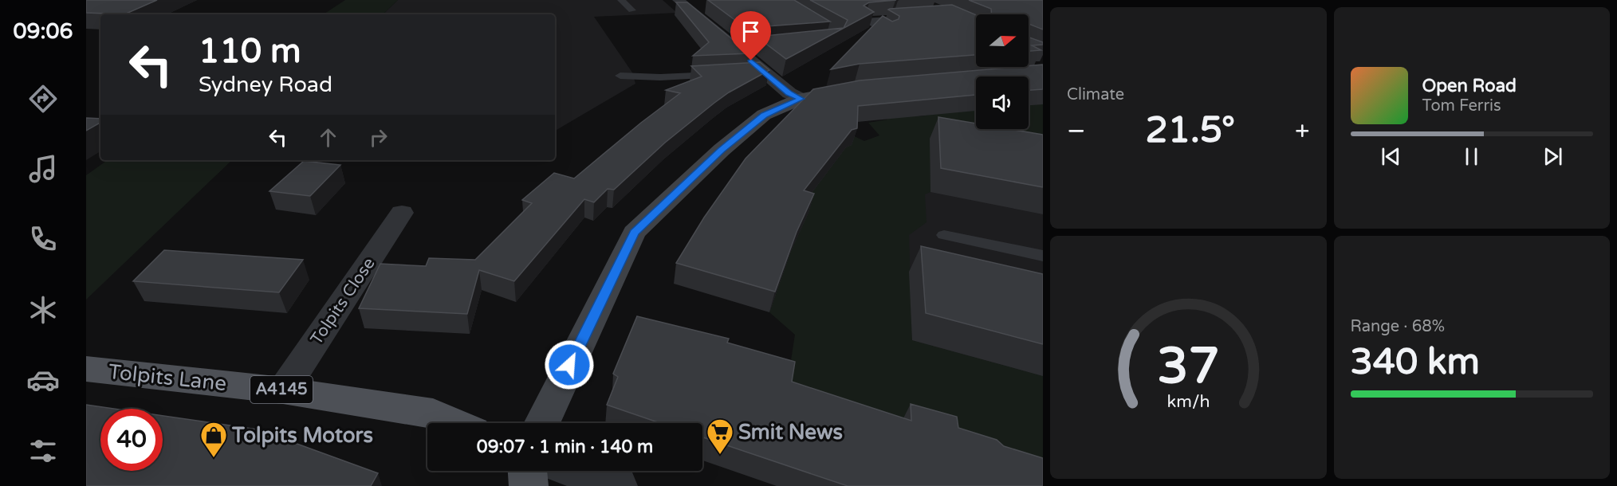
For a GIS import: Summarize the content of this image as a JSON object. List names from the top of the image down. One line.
{"streets":{"main road":["Tolpits Lane","A4145"],"street":["Tolpits Close"]},"crossings":[["Tolpits Close","Tolpits Lane"]],"places":{"supermarket":["Smit News"],"shop":["Tolpits Motors"]},"north":"right","page":{"tabs":"09:06","tile":["Climate",["Range · 68%","340 km"]],"turn":["110 m","Sydney Road"],"song":["Open Road","Tom Ferris"],"heat":["−","21.5°","+"],"limit":"40","trip":"09:07 · 1 min · 140 m","gauge":["37","km/h"]}}
